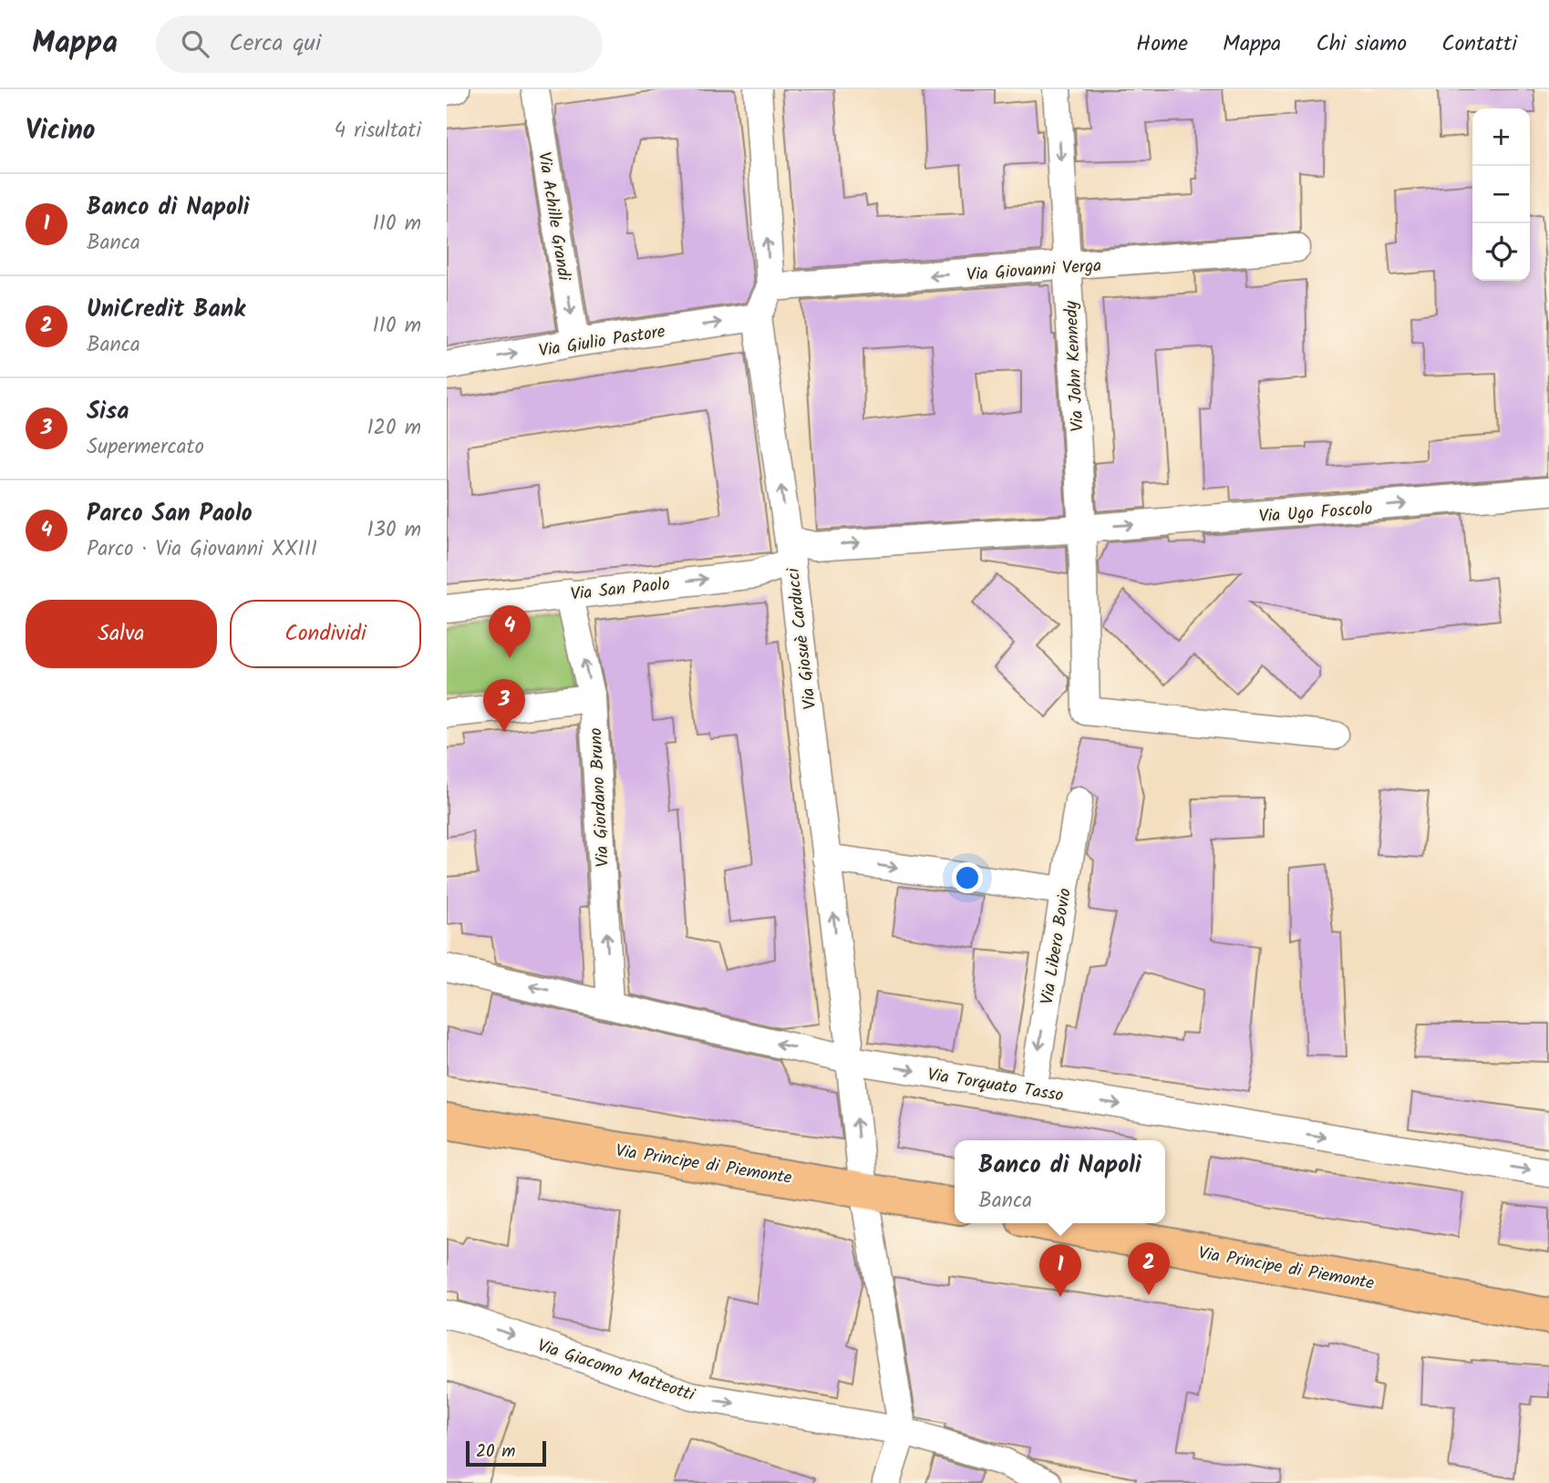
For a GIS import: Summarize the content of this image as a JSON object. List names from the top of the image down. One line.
{"streets":{"main road":["Via Principe di Piemonte"],"street":["Via Achille Grandi","Via Giovanni Verga","Via Giulio Pastore","Via John Kennedy","Via Ugo Foscolo","Via San Paolo","Via Giosuè Carducci","Via Giordano Bruno","Via Libero Bovio","Via Torquato Tasso","Via Giacomo Matteotti"]},"crossings":[["Via Achille Grandi","Via Giulio Pastore"],["Via Giovanni Verga","Via John Kennedy"],["Via Giulio Pastore","Via Giosuè Carducci"],["Via John Kennedy","Via Ugo Foscolo"],["Via Ugo Foscolo","Via San Paolo"],["Via Ugo Foscolo","Via Giosuè Carducci"],["Via San Paolo","Via Giosuè Carducci"],["Via San Paolo","Via Giordano Bruno"],["Via Giosuè Carducci","Via Torquato Tasso"],["Via Giosuè Carducci","Via Principe di Piemonte"],["Via Giordano Bruno","Via Torquato Tasso"],["Via Libero Bovio","Via Torquato Tasso"]],"one_way":["Via Giovanni Verga","Via Giulio Pastore","Via John Kennedy","Via Ugo Foscolo","Via San Paolo","Via Giosuè Carducci","Via Giordano Bruno","Via Libero Bovio","Via Giacomo Matteotti"],"scale_bar":"20 m","page":{"header":"Mappa","search":"Cerca qui","nav":["Home","Mappa","Chi siamo","Contatti"],"heading":["Vicino","4 risultati"],"map_buttons":["+","−"],"list":[{"mark":"1","name":"Banco di Napoli","note":"Banca","value":"110 m"},{"mark":"2","name":"UniCredit Bank","note":"Banca","value":"110 m"},{"mark":"3","name":"Sisa","note":"Supermercato","value":"120 m"},{"mark":"4","name":"Parco San Paolo","note":"Parco · Via Giovanni XXIII","value":"130 m"}],"buttons":["Salva","Condividi"],"pins":["4","3","2","1"],"popup":["Banco di Napoli","Banca"],"scale":"20 m"}}
